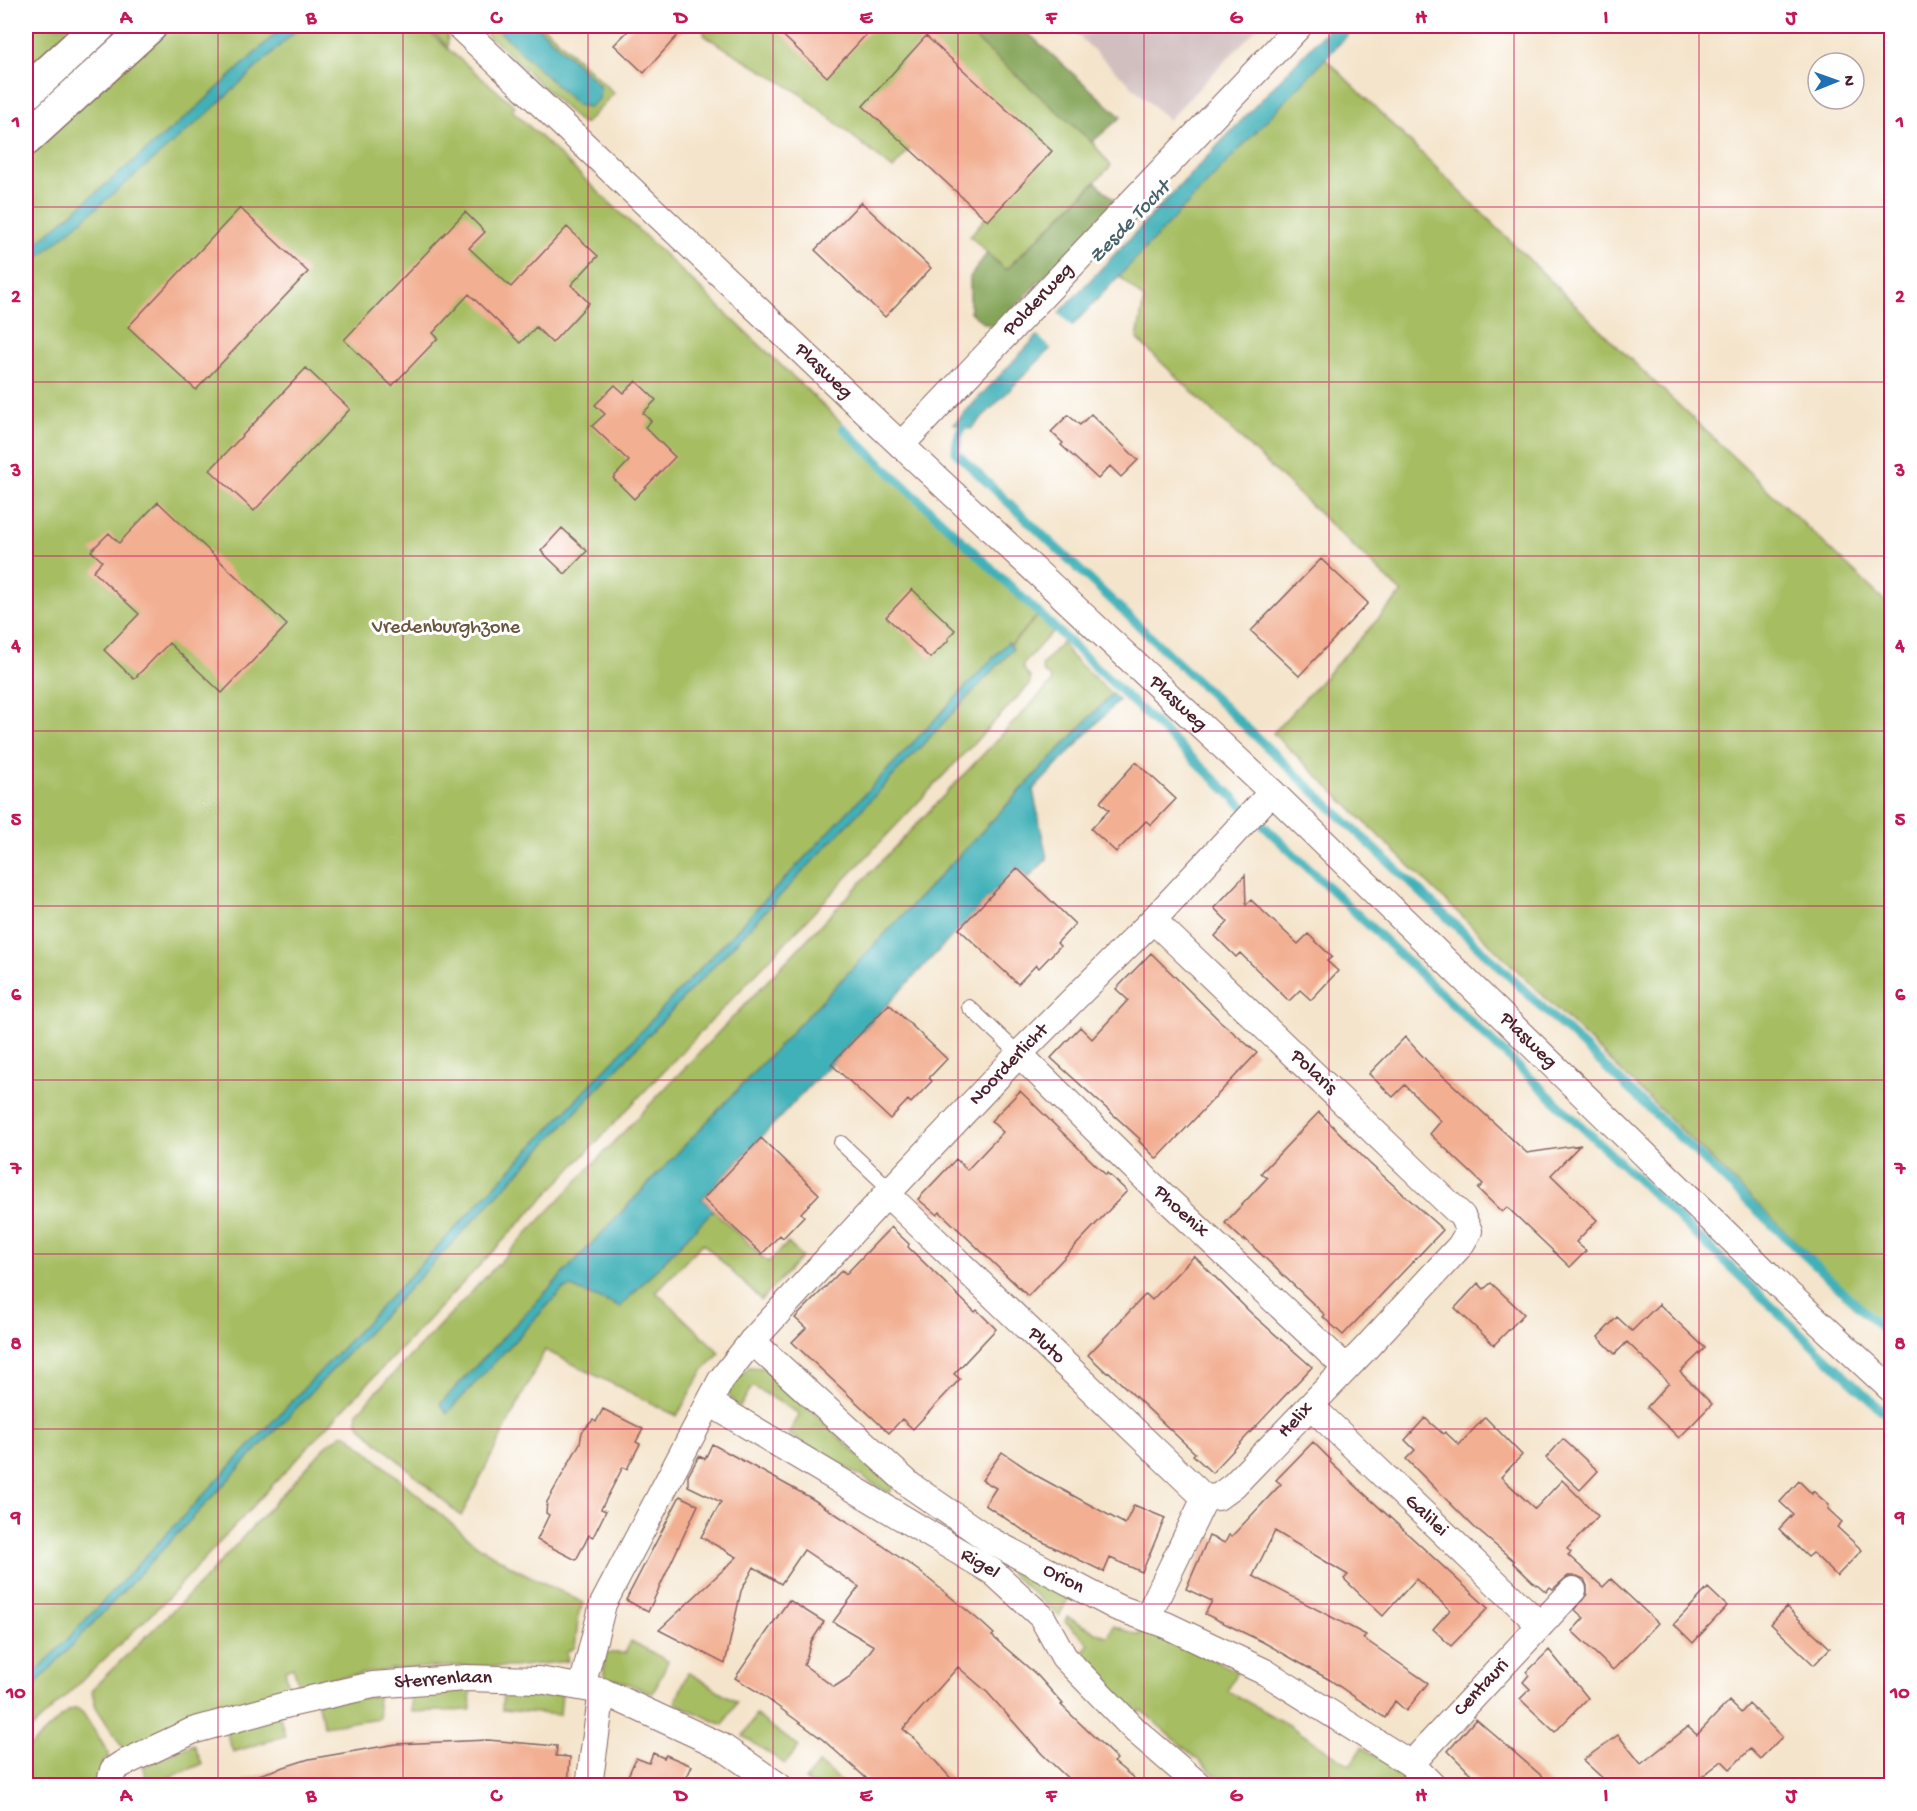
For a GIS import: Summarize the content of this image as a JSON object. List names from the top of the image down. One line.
{"streets":{"street":["Polderweg","Plasweg","Noorderlicht","Polaris","Phoenix","Pluto","Helix","Galilei","Rigel","Orion","Sterrenlaan","Centauri"]},"crossings":[["Polderweg","Plasweg"],["Plasweg","Noorderlicht"],["Noorderlicht","Polaris"],["Noorderlicht","Phoenix"],["Noorderlicht","Pluto"],["Noorderlicht","Orion"],["Polaris","Helix"],["Phoenix","Helix"],["Pluto","Helix"],["Helix","Galilei"],["Galilei","Centauri"],["Orion","Centauri"]],"water":["Zesde Tocht"],"parks":["Vredenburghzone"],"north":"right","grid":{"columns":["A","B","C","D","E","F","G","H","I","J"],"rows":["1","2","3","4","5","6","7","8","9","10"]}}
